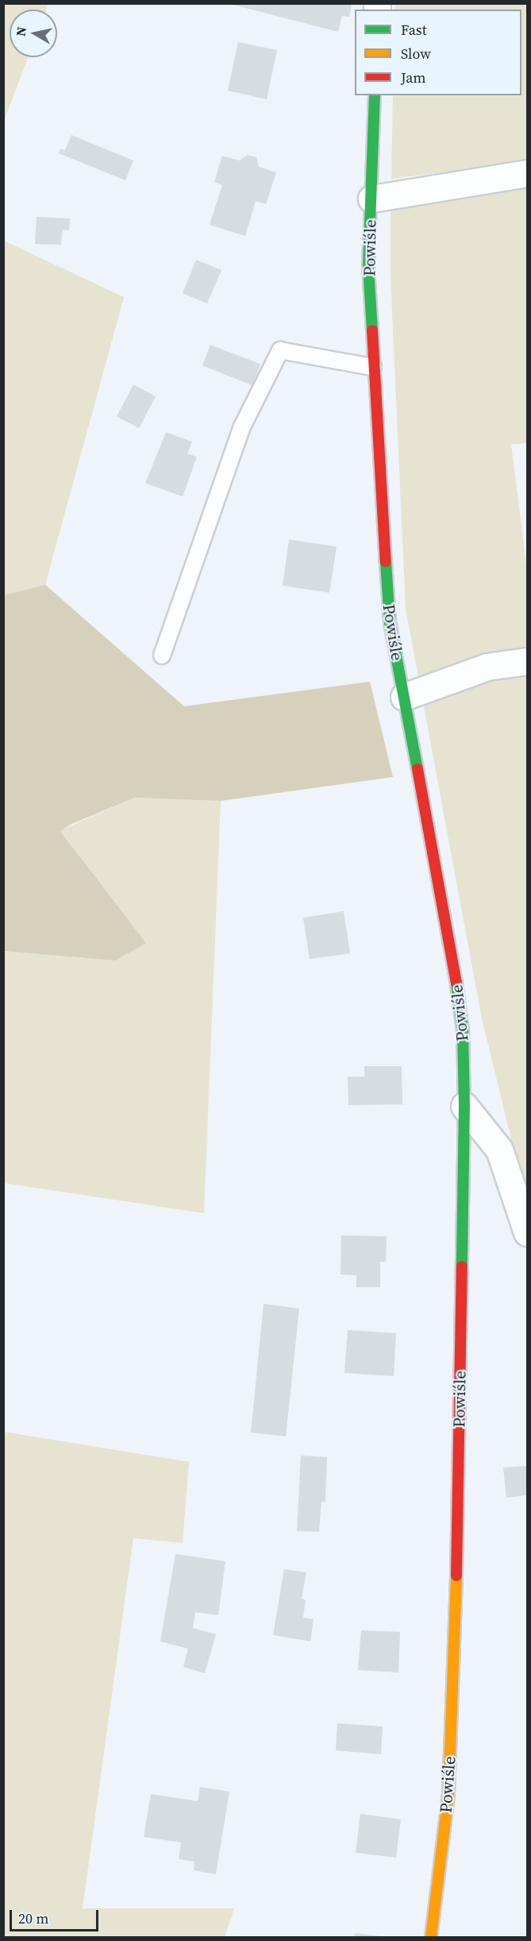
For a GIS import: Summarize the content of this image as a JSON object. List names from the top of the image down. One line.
{"streets":{"street":["Powiśle"]},"legend":["Fast","Slow","Jam"],"scale_bar":"20 m","north":"left"}
